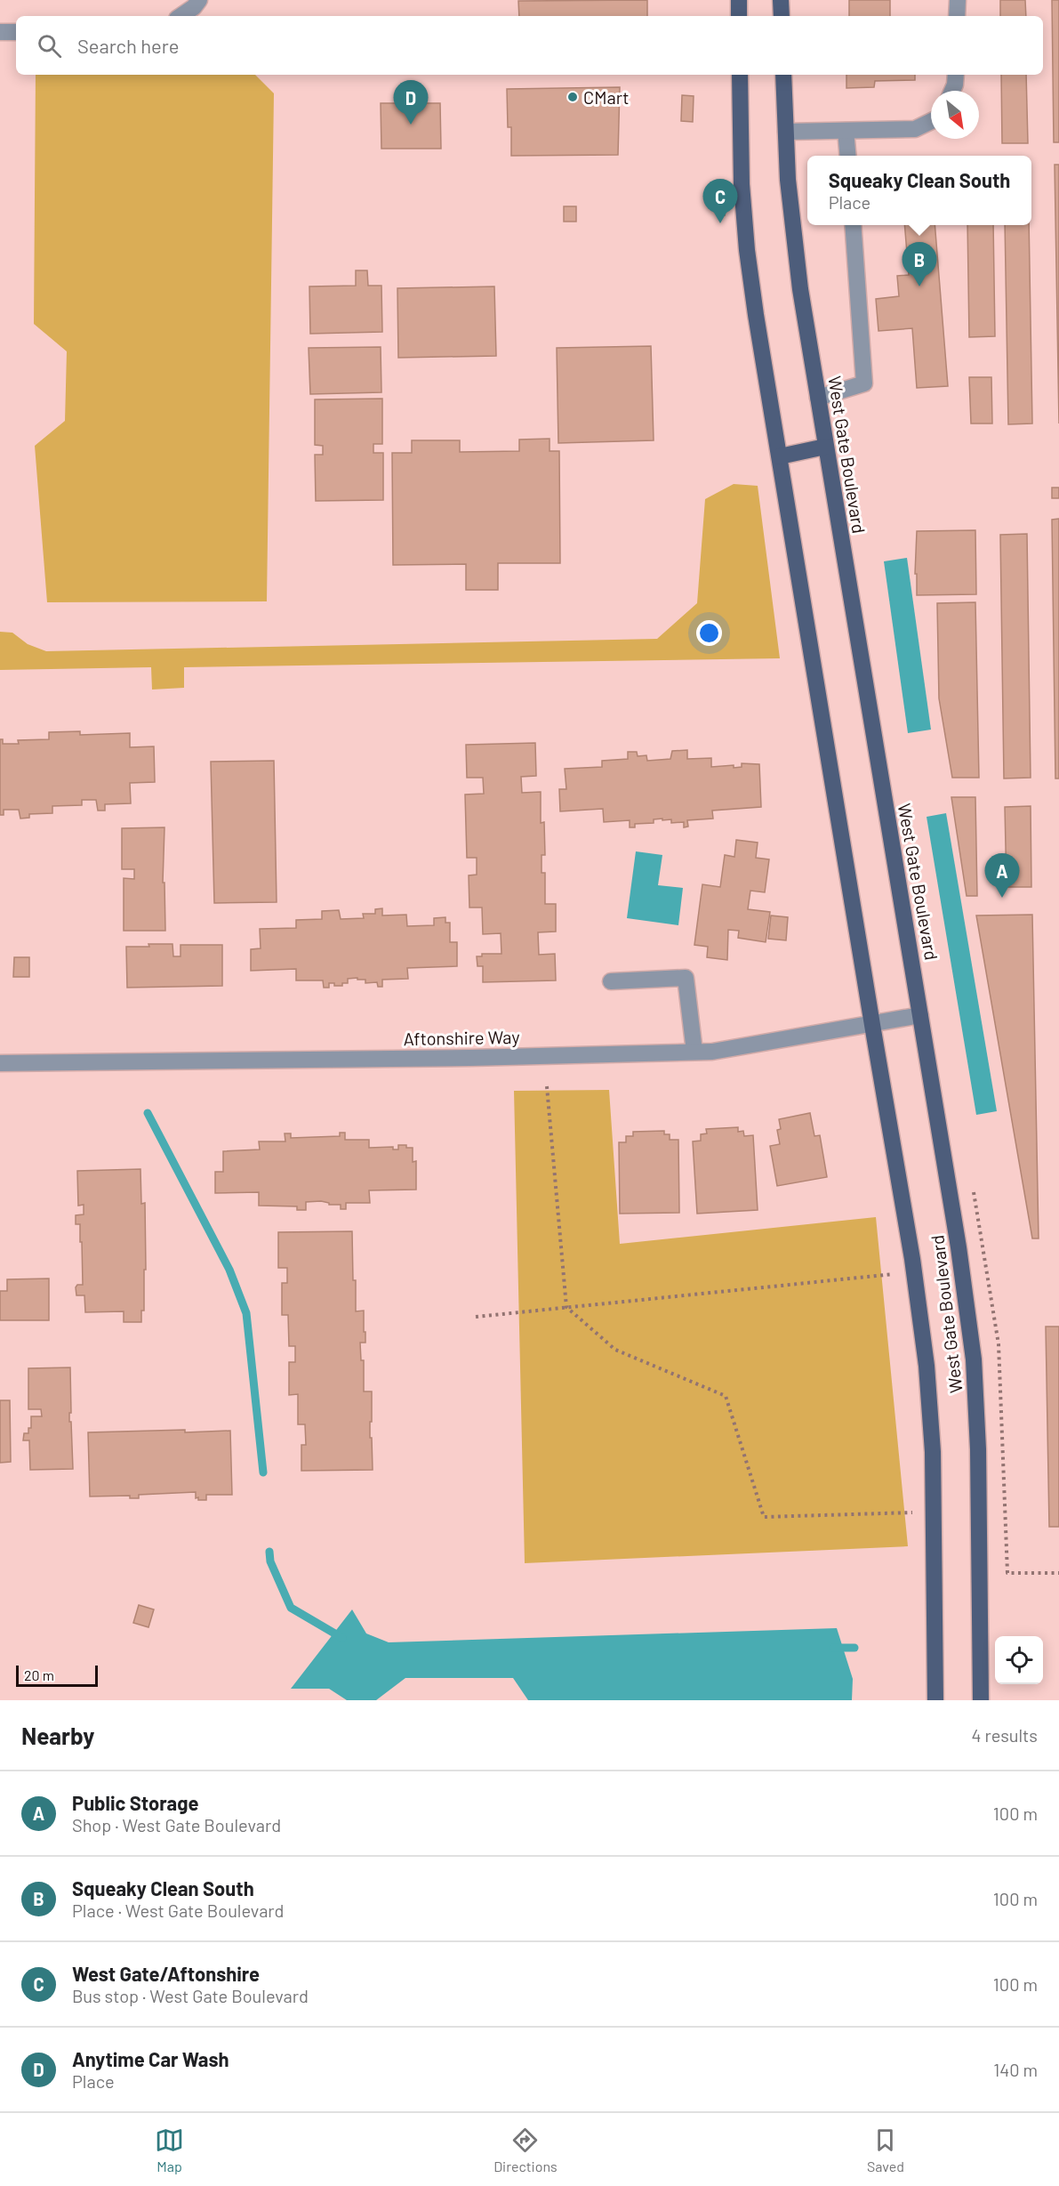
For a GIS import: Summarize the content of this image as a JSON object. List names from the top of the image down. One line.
{"streets":{"main road":["West Gate Boulevard"],"street":["Aftonshire Way"]},"crossings":[["West Gate Boulevard","Aftonshire Way"]],"places":["CMart"],"scale_bar":"20 m","north":"bottom right","page":{"search":"Search here","pins":["D","C","B","A"],"popup":["Squeaky Clean South","Place"],"scale":"20 m","heading":["Nearby","4 results"],"list":[{"mark":"A","name":"Public Storage","note":"Shop · West Gate Boulevard","value":"100 m"},{"mark":"B","name":"Squeaky Clean South","note":"Place · West Gate Boulevard","value":"100 m"},{"mark":"C","name":"West Gate/Aftonshire","note":"Bus stop · West Gate Boulevard","value":"100 m"},{"mark":"D","name":"Anytime Car Wash","note":"Place","value":"140 m"}],"nav":["Map","Directions","Saved"]}}
